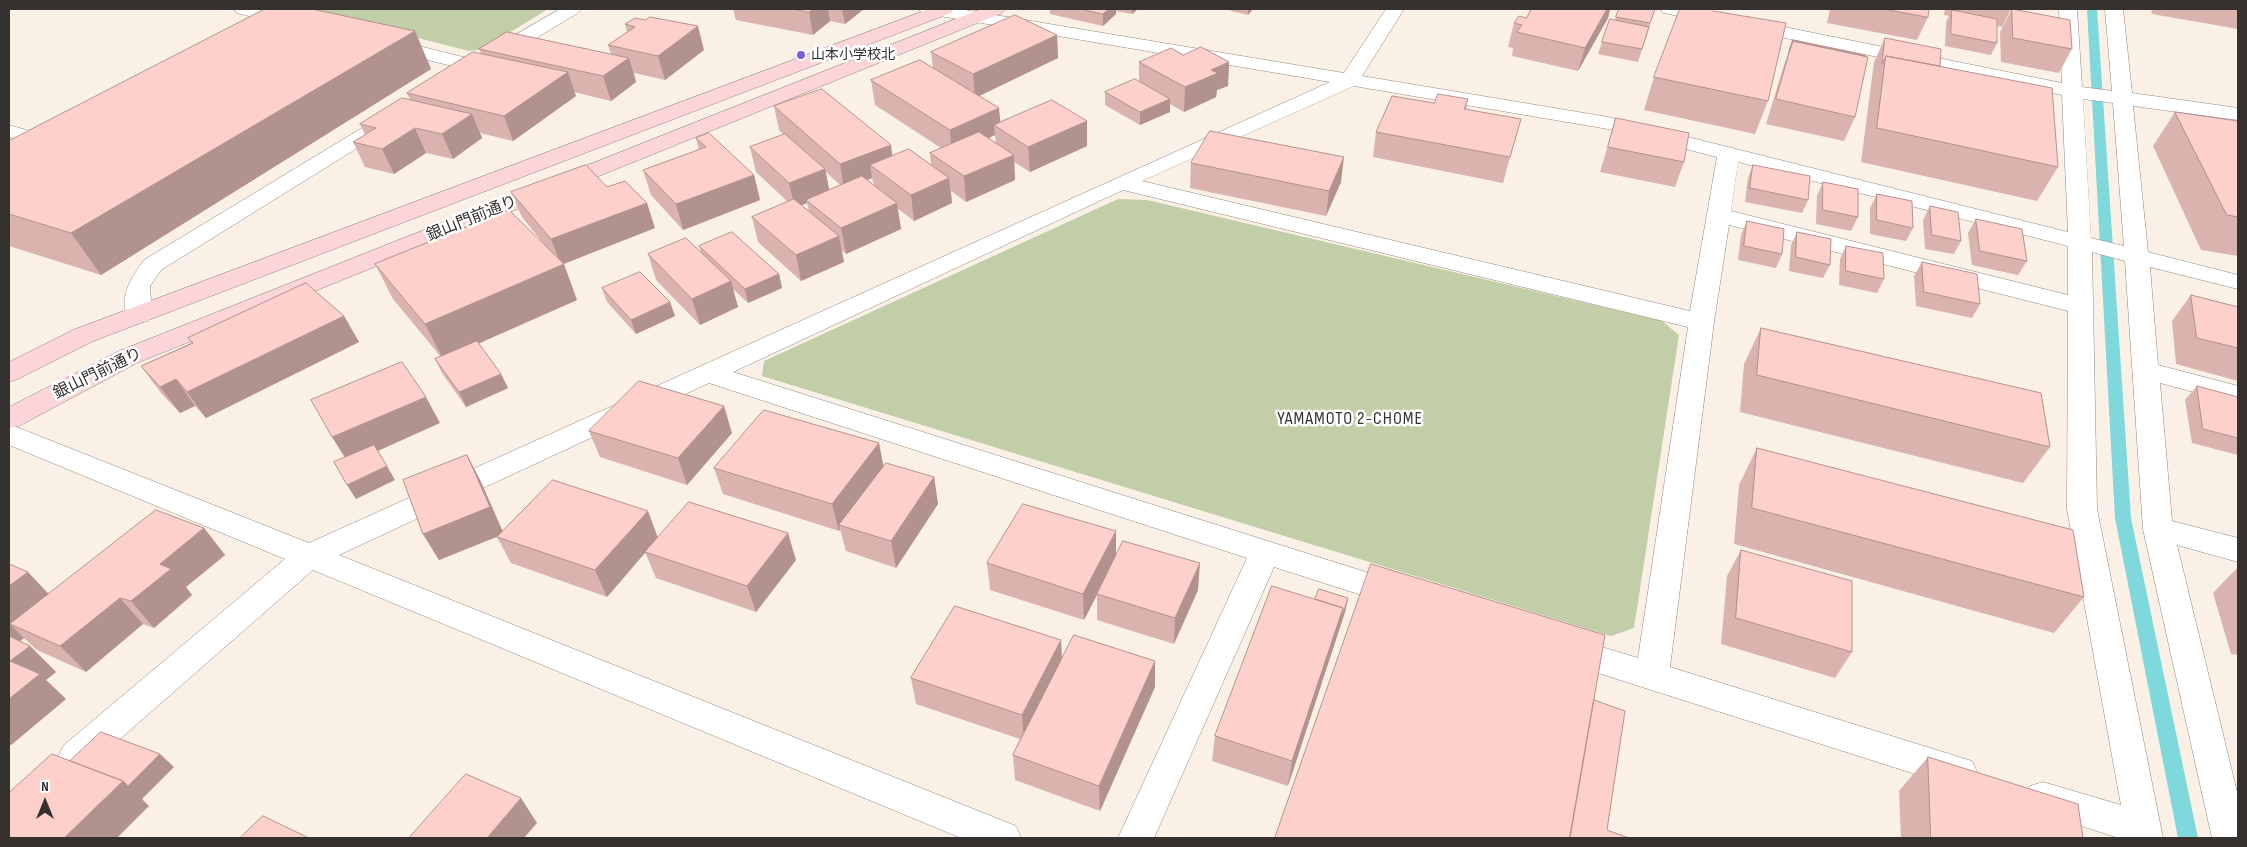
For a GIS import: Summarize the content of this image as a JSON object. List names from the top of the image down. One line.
{"streets":{"street":["銀山門前通り"]},"districts":["YAMAMOTO 2-CHOME"],"places":["山本小学校北"],"north":"top"}
